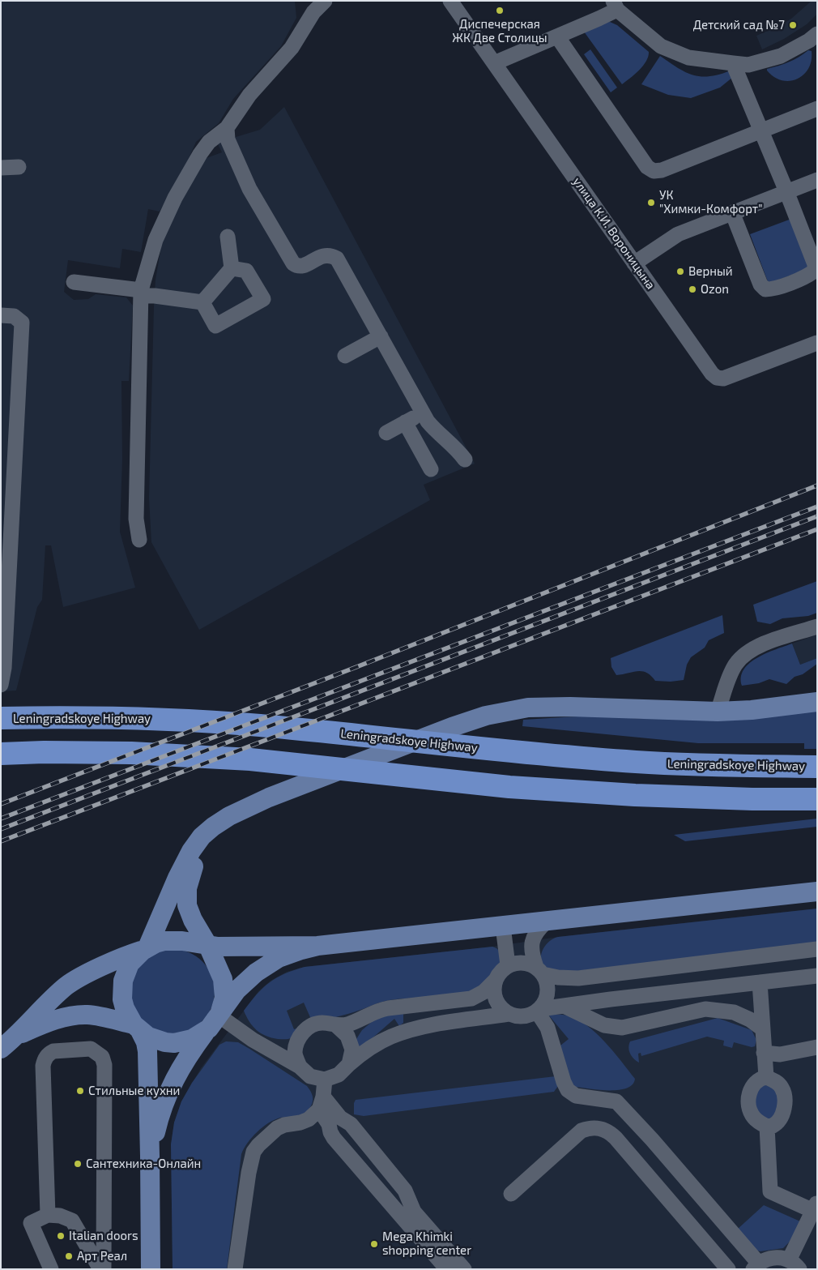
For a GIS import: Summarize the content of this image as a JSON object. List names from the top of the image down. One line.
{"streets":{"highway":["Leningradskoye Highway"],"street":["улица К.И. Вороницына"]},"places":["Диспечерская ЖК Две Столицы","Детский сад №7","УК \"Химки-Комфорт\"","Верный","Ozon","Стильные кухни","Сантехника-Онлайн","Italian doors","Mega Khimki shopping center","Арт Реал"]}
